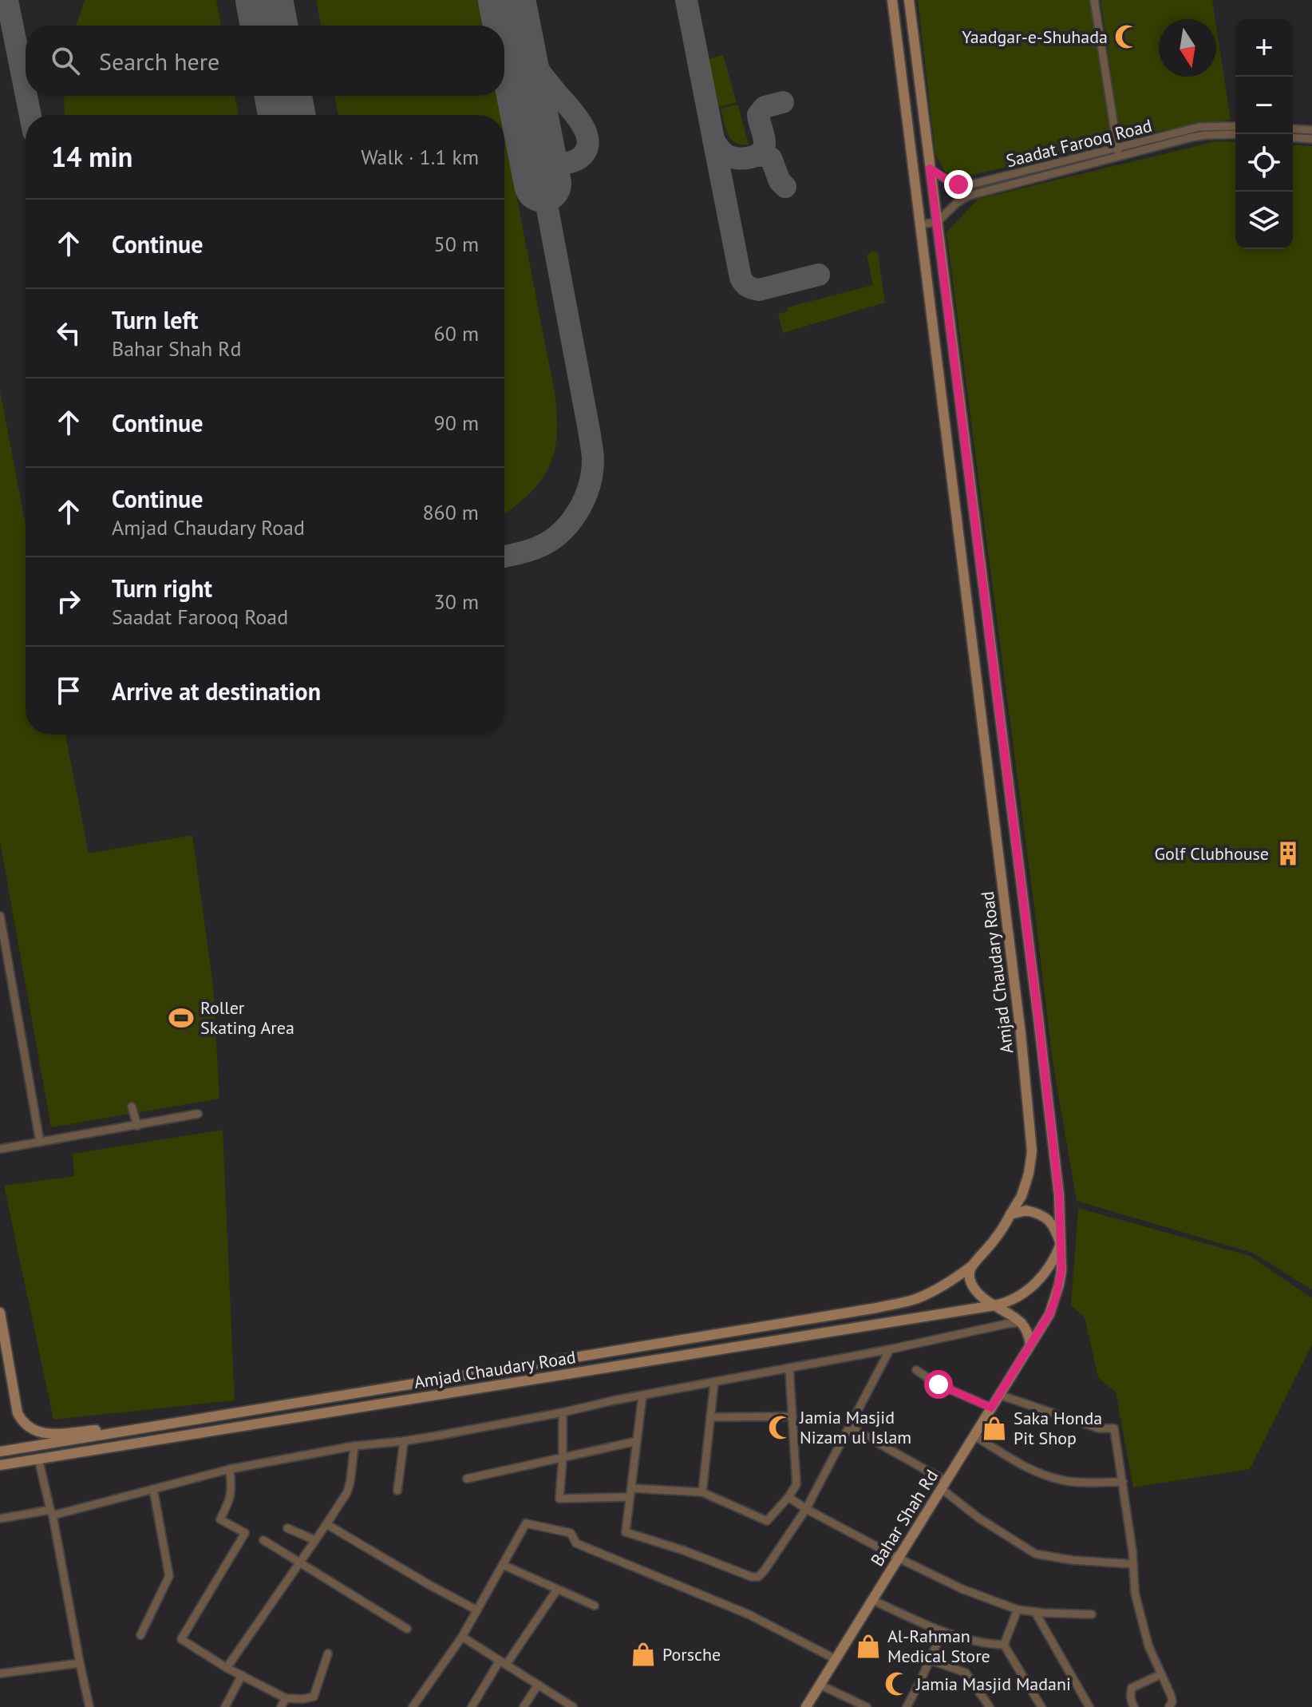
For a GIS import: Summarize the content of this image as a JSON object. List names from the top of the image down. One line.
{"streets":{"main road":["Amjad Chaudary Road","Bahar Shah Rd"],"street":["Saadat Farooq Road"]},"crossings":[["Saadat Farooq Road","Amjad Chaudary Road"],["Amjad Chaudary Road","Bahar Shah Rd"]],"places":{"mosque":["Yaadgar-e-Shuhada","Jamia Masjid Nizam ul Islam","Jamia Masjid Madani"],"building":["Golf Clubhouse"],"sports":["Roller Skating Area"],"shop":["Saka Honda Pit Shop","Al-Rahman Medical Store","Porsche"]},"north":"bottom","page":{"map_buttons":["+","−"],"search":"Search here","heading":["14 min","Walk · 1.1 km"],"list":[["Continue","50 m"],["Turn left","Bahar Shah Rd","60 m"],["Continue","90 m"],["Continue","Amjad Chaudary Road","860 m"],["Turn right","Saadat Farooq Road","30 m"],"Arrive at destination"]}}
